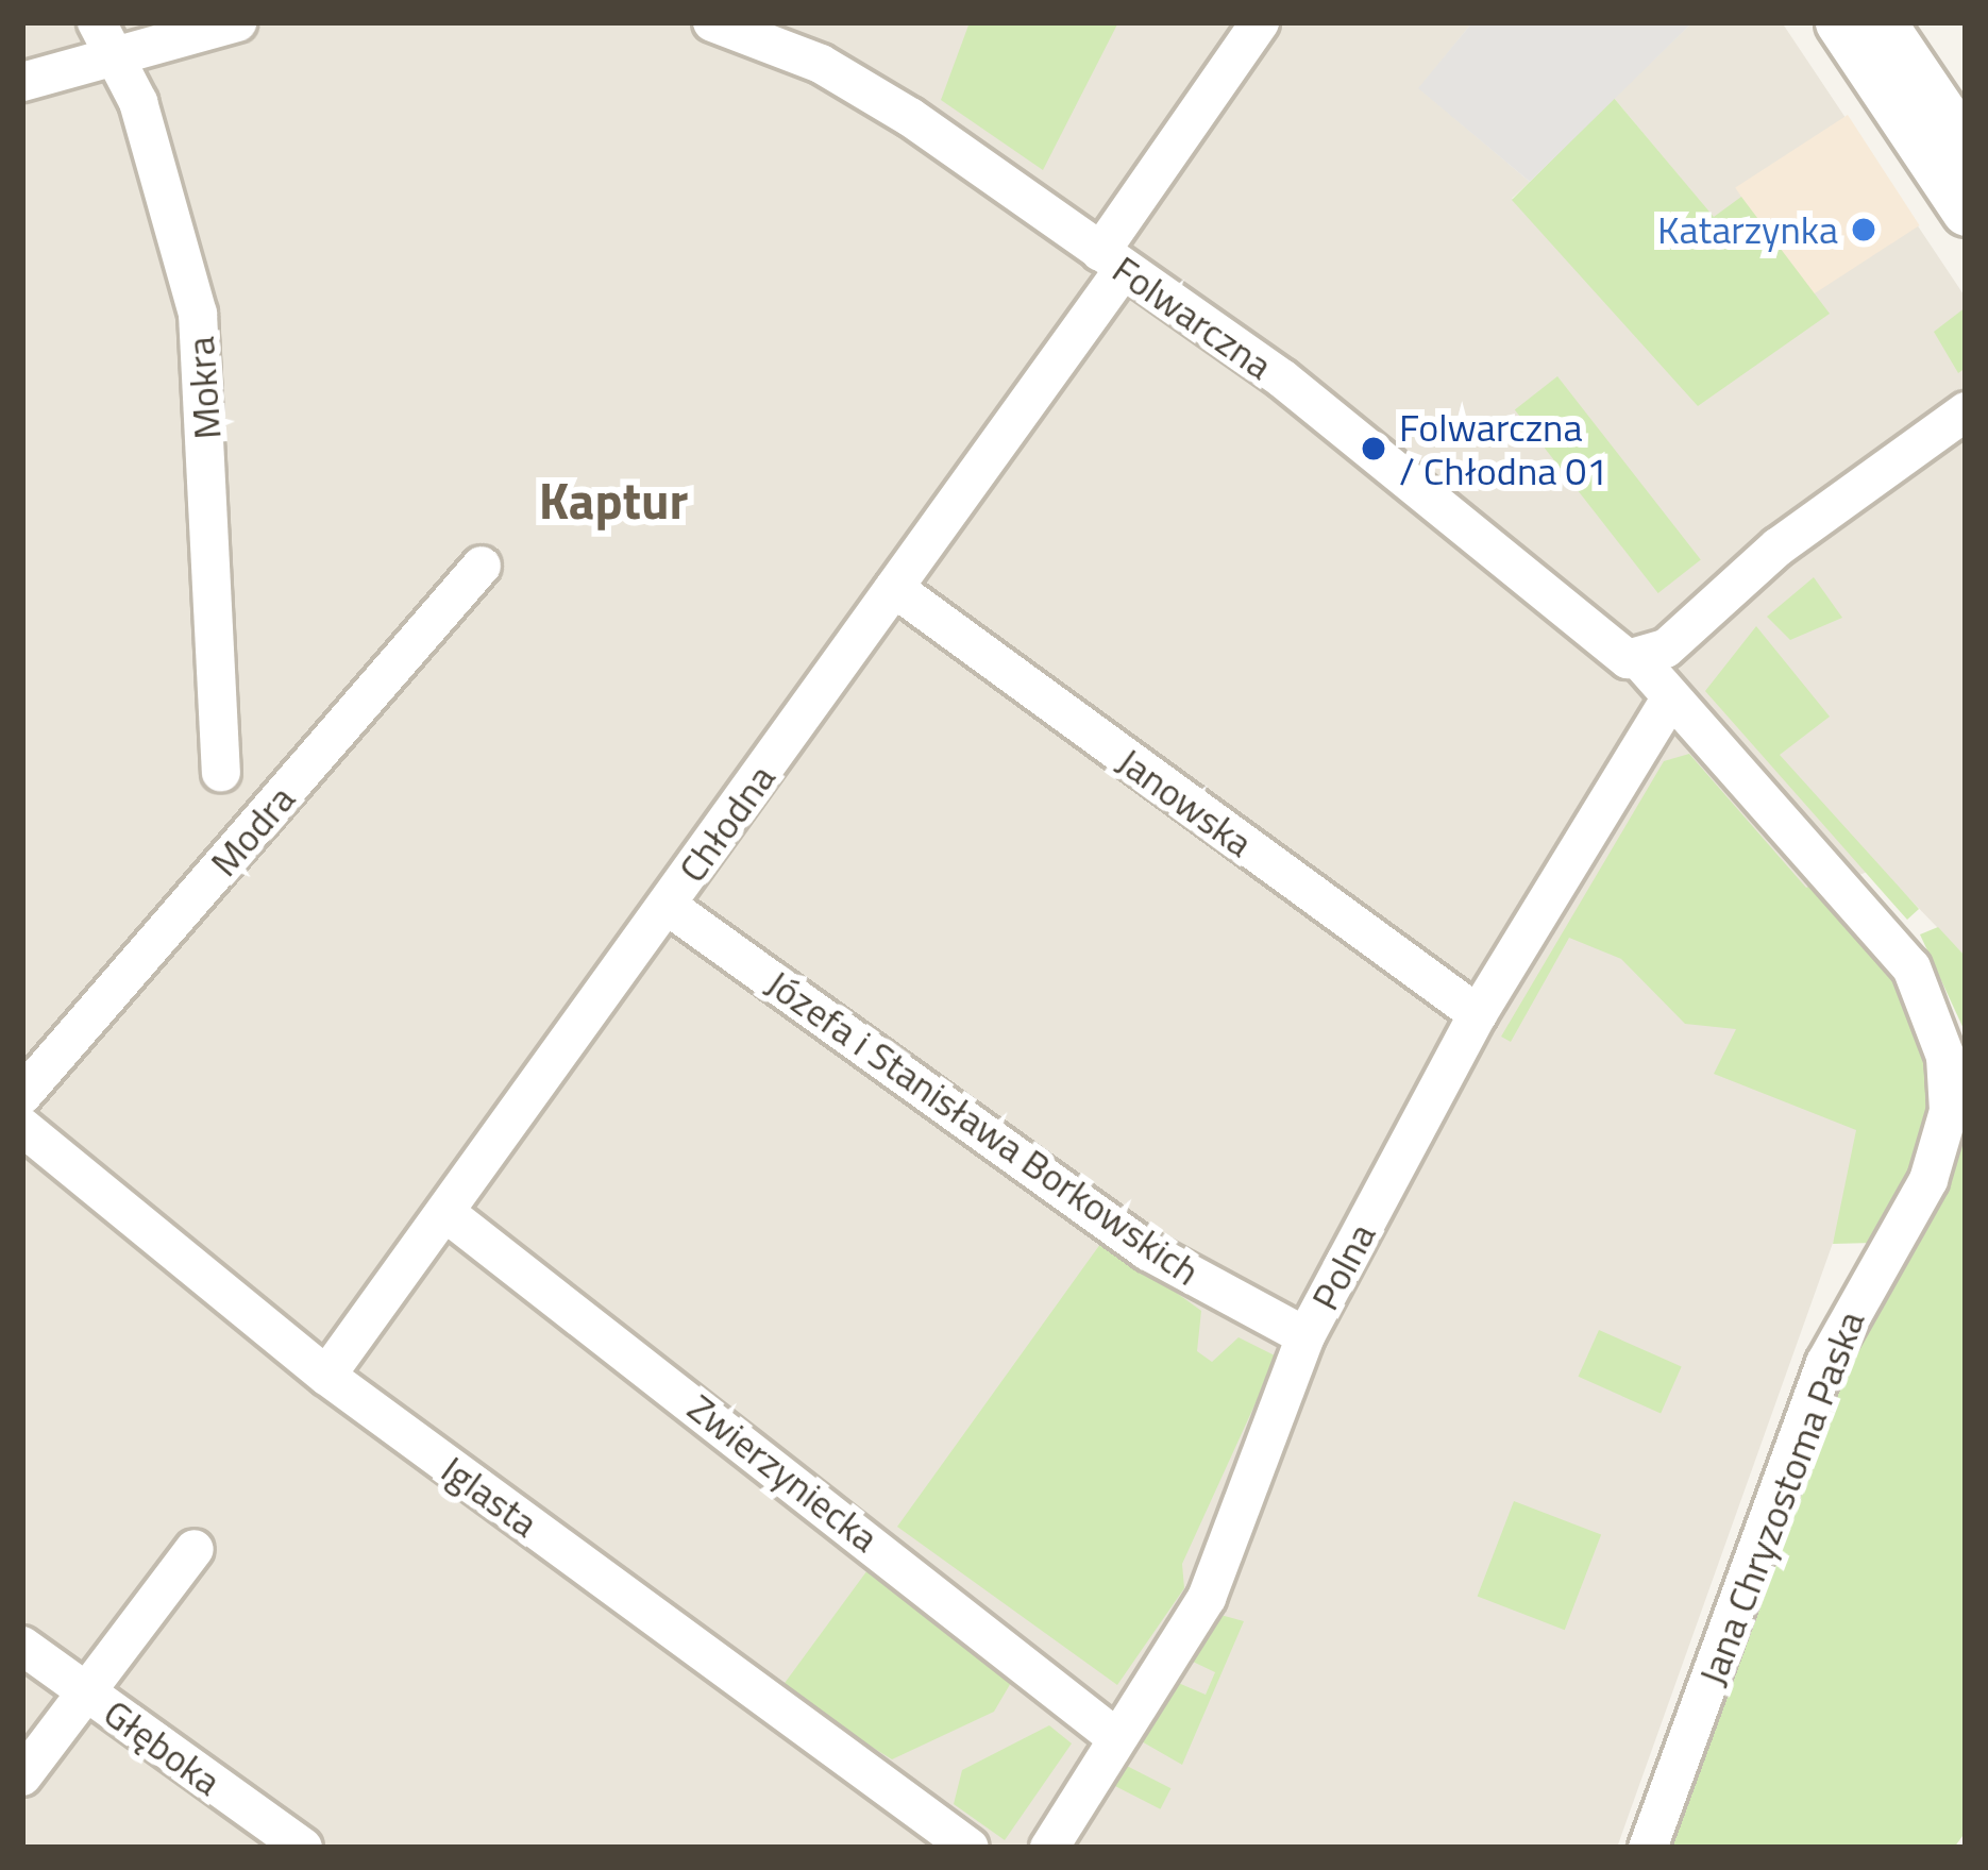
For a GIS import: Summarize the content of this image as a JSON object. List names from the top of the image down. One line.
{"streets":{"street":["Folwarczna","Mokra","Janowska","Chłodna","Modra","Józefa i Stanisława Borkowskich","Polna","Zwierzyniecka","Iglasta","Jana Chryzostoma Paska","Głęboka"]},"crossings":[["Folwarczna","Chłodna"],["Folwarczna","Jana Chryzostoma Paska"],["Janowska","Chłodna"],["Janowska","Polna"],["Chłodna","Józefa i Stanisława Borkowskich"],["Chłodna","Zwierzyniecka"],["Chłodna","Iglasta"],["Józefa i Stanisława Borkowskich","Polna"],["Polna","Zwierzyniecka"],["Polna","Jana Chryzostoma Paska"]],"districts":["Kaptur"],"places":["Katarzynka","Folwarczna / Chłodna 01"]}
